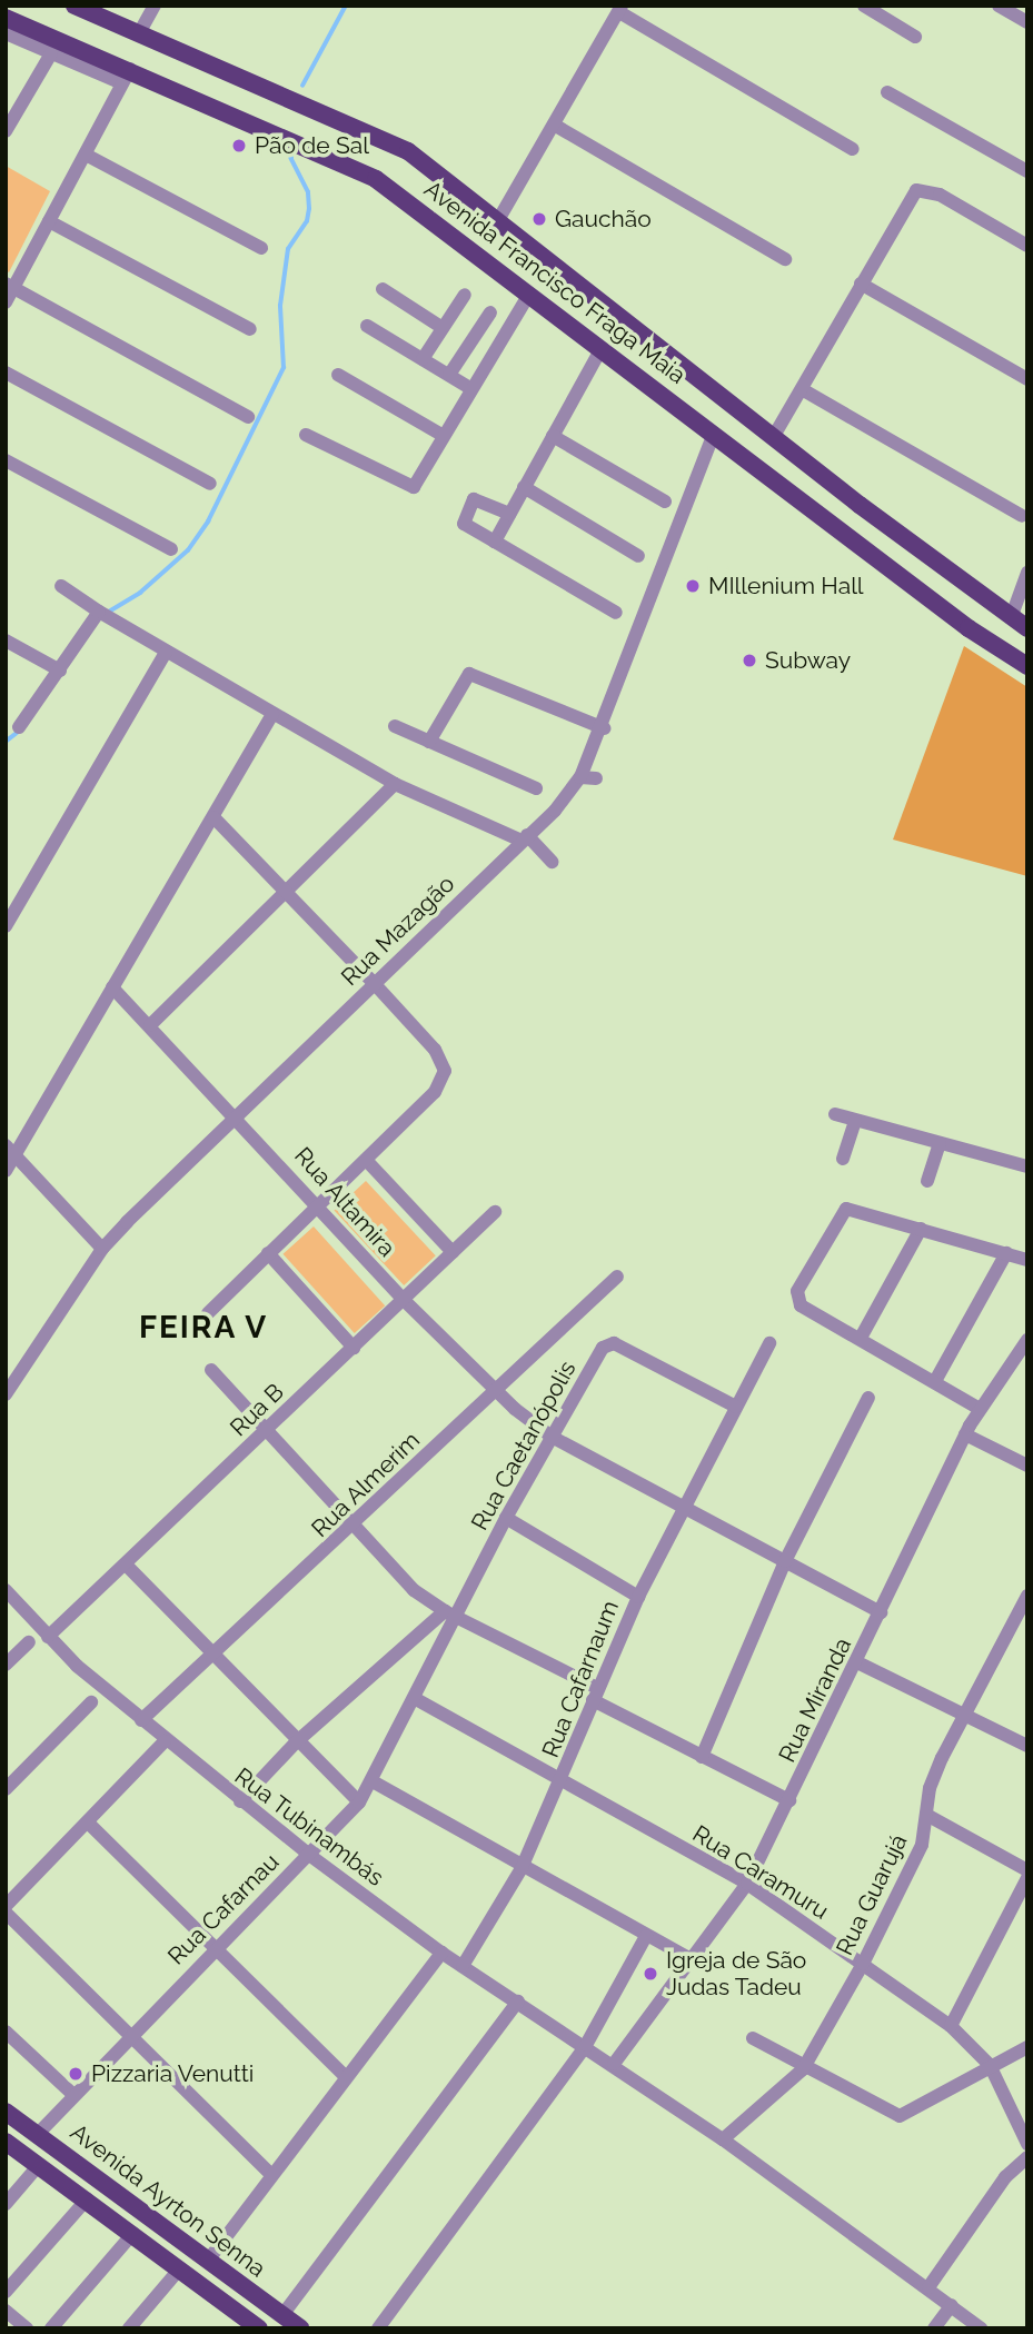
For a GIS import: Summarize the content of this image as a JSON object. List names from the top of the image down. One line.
{"streets":{"main road":["Avenida Francisco Fraga Maia","Avenida Ayrton Senna"],"street":["Rua Mazagão","Rua Altamira","Rua B","Rua Caetanópolis","Rua Almerim","Rua Cafarnaum","Rua Miranda","Rua Tubinambás","Rua Caramuru","Rua Guarujá","Rua Cafarnau"]},"crossings":[["Avenida Francisco Fraga Maia","Rua Mazagão"],["Rua Mazagão","Rua Altamira"],["Rua Altamira","Rua B"],["Rua Altamira","Rua Caetanópolis"],["Rua Altamira","Rua Almerim"],["Rua Altamira","Rua Cafarnaum"],["Rua Altamira","Rua Miranda"],["Rua B","Rua Tubinambás"],["Rua Caetanópolis","Rua Cafarnaum"],["Rua Caetanópolis","Rua Caramuru"],["Rua Caetanópolis","Rua Cafarnau"],["Rua Almerim","Rua Tubinambás"],["Rua Cafarnaum","Rua Tubinambás"],["Rua Cafarnaum","Rua Caramuru"],["Rua Miranda","Rua Tubinambás"],["Rua Miranda","Rua Caramuru"],["Rua Tubinambás","Rua Guarujá"],["Rua Tubinambás","Rua Cafarnau"],["Rua Caramuru","Rua Guarujá"],["Rua Caramuru","Rua Cafarnau"],["Rua Cafarnau","Avenida Ayrton Senna"]],"districts":["FEIRA V"],"places":["Pão de Sal","Gauchão","MIllenium Hall","Subway","Igreja de São Judas Tadeu","Pizzaria Venutti"]}
